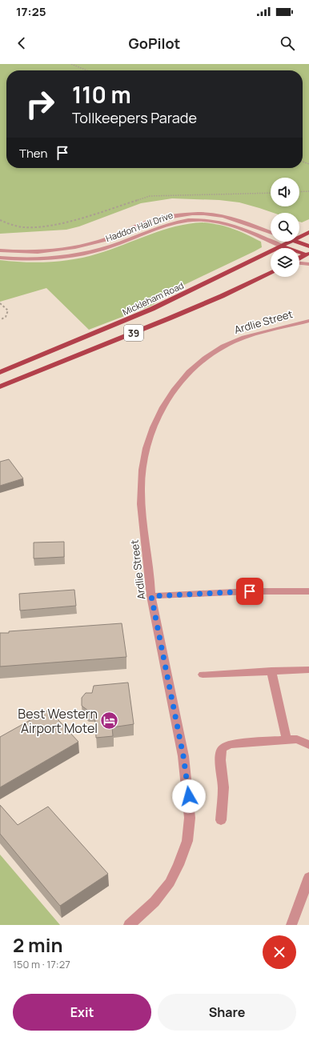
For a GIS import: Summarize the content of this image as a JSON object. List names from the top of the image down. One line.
{"streets":{"main road":["Mickleham Road","39"],"street":["Haddon Hall Drive","Ardlie Street"]},"crossings":[["Haddon Hall Drive","Mickleham Road"]],"places":{"hotel":["Best Western Airport Motel"]},"page":{"status":"17:25","header":"GoPilot","turn":["110 m","Tollkeepers Parade"],"then":"Then","heading":["2 min","150 m · 17:27"],"buttons":["Exit","Share"]}}
